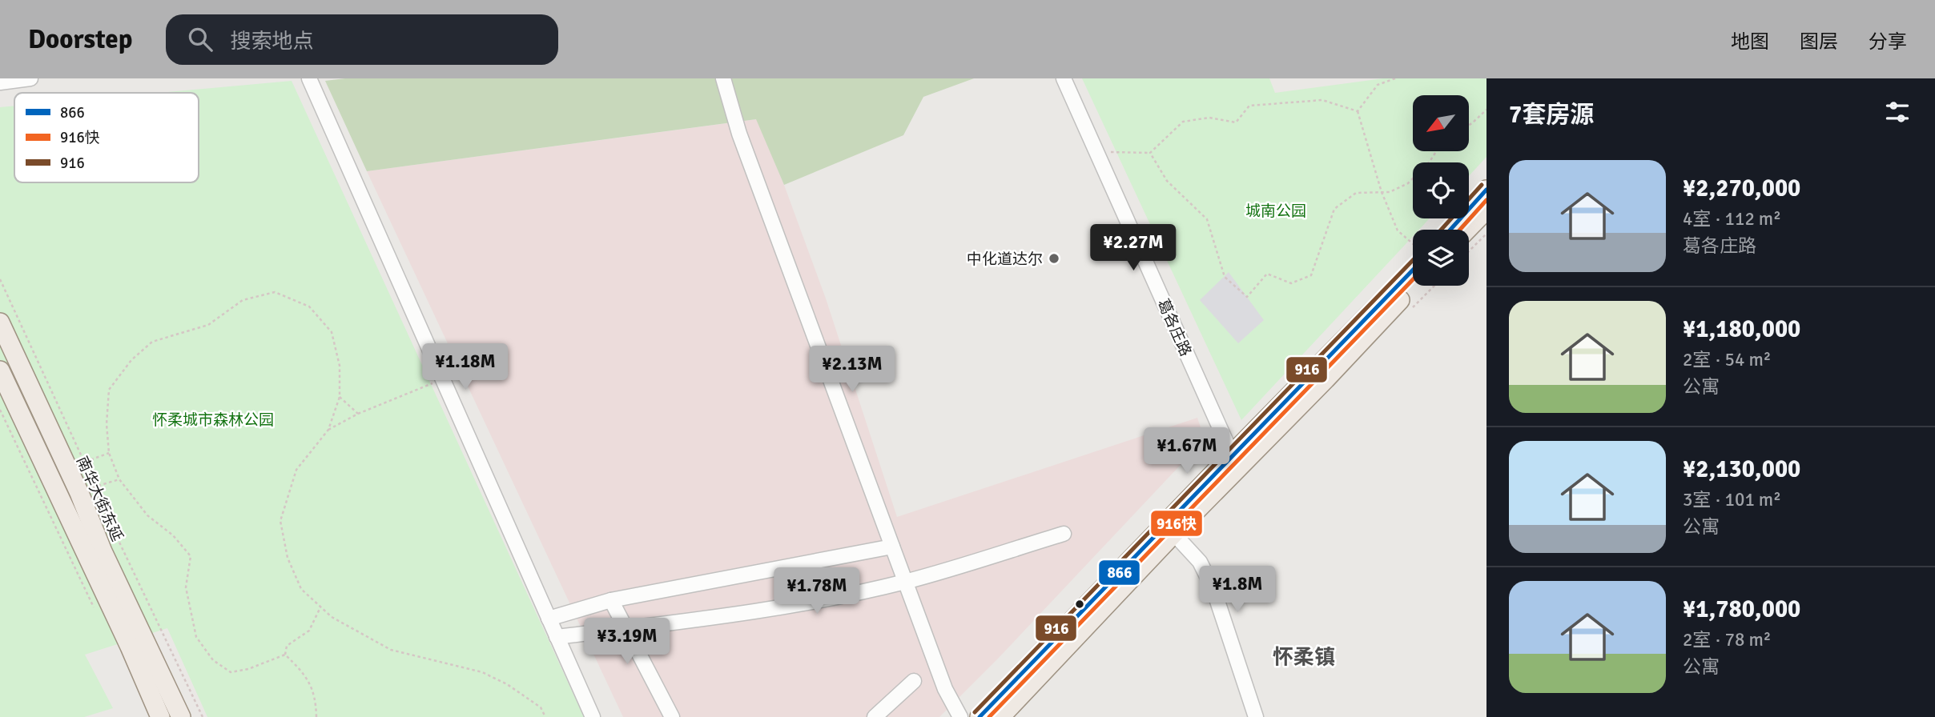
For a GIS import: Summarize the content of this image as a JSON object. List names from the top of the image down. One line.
{"streets":{"main road":["南华大街东延"],"street":["葛各庄路"]},"districts":["怀柔镇"],"parks":["城南公园","怀柔城市森林公园"],"places":["中化道达尔"],"lines":["transit line 916","transit line 866","transit line 916快"],"legend":["866","916快","916"],"north":"bottom left","page":{"header":"Doorstep","search":"搜索地点","nav":["地图","图层","分享"],"heading":"7套房源","list":[{"name":"¥2,270,000","note":"4室 · 112 m² · 葛各庄路"},{"name":"¥1,180,000","note":"2室 · 54 m² · 公寓"},{"name":"¥2,130,000","note":"3室 · 101 m² · 公寓"},{"name":"¥1,780,000","note":"2室 · 78 m² · 公寓"}],"price":["¥2.27M","¥1.18M","¥2.13M","¥1.67M","¥1.8M","¥1.78M","¥3.19M"]}}
